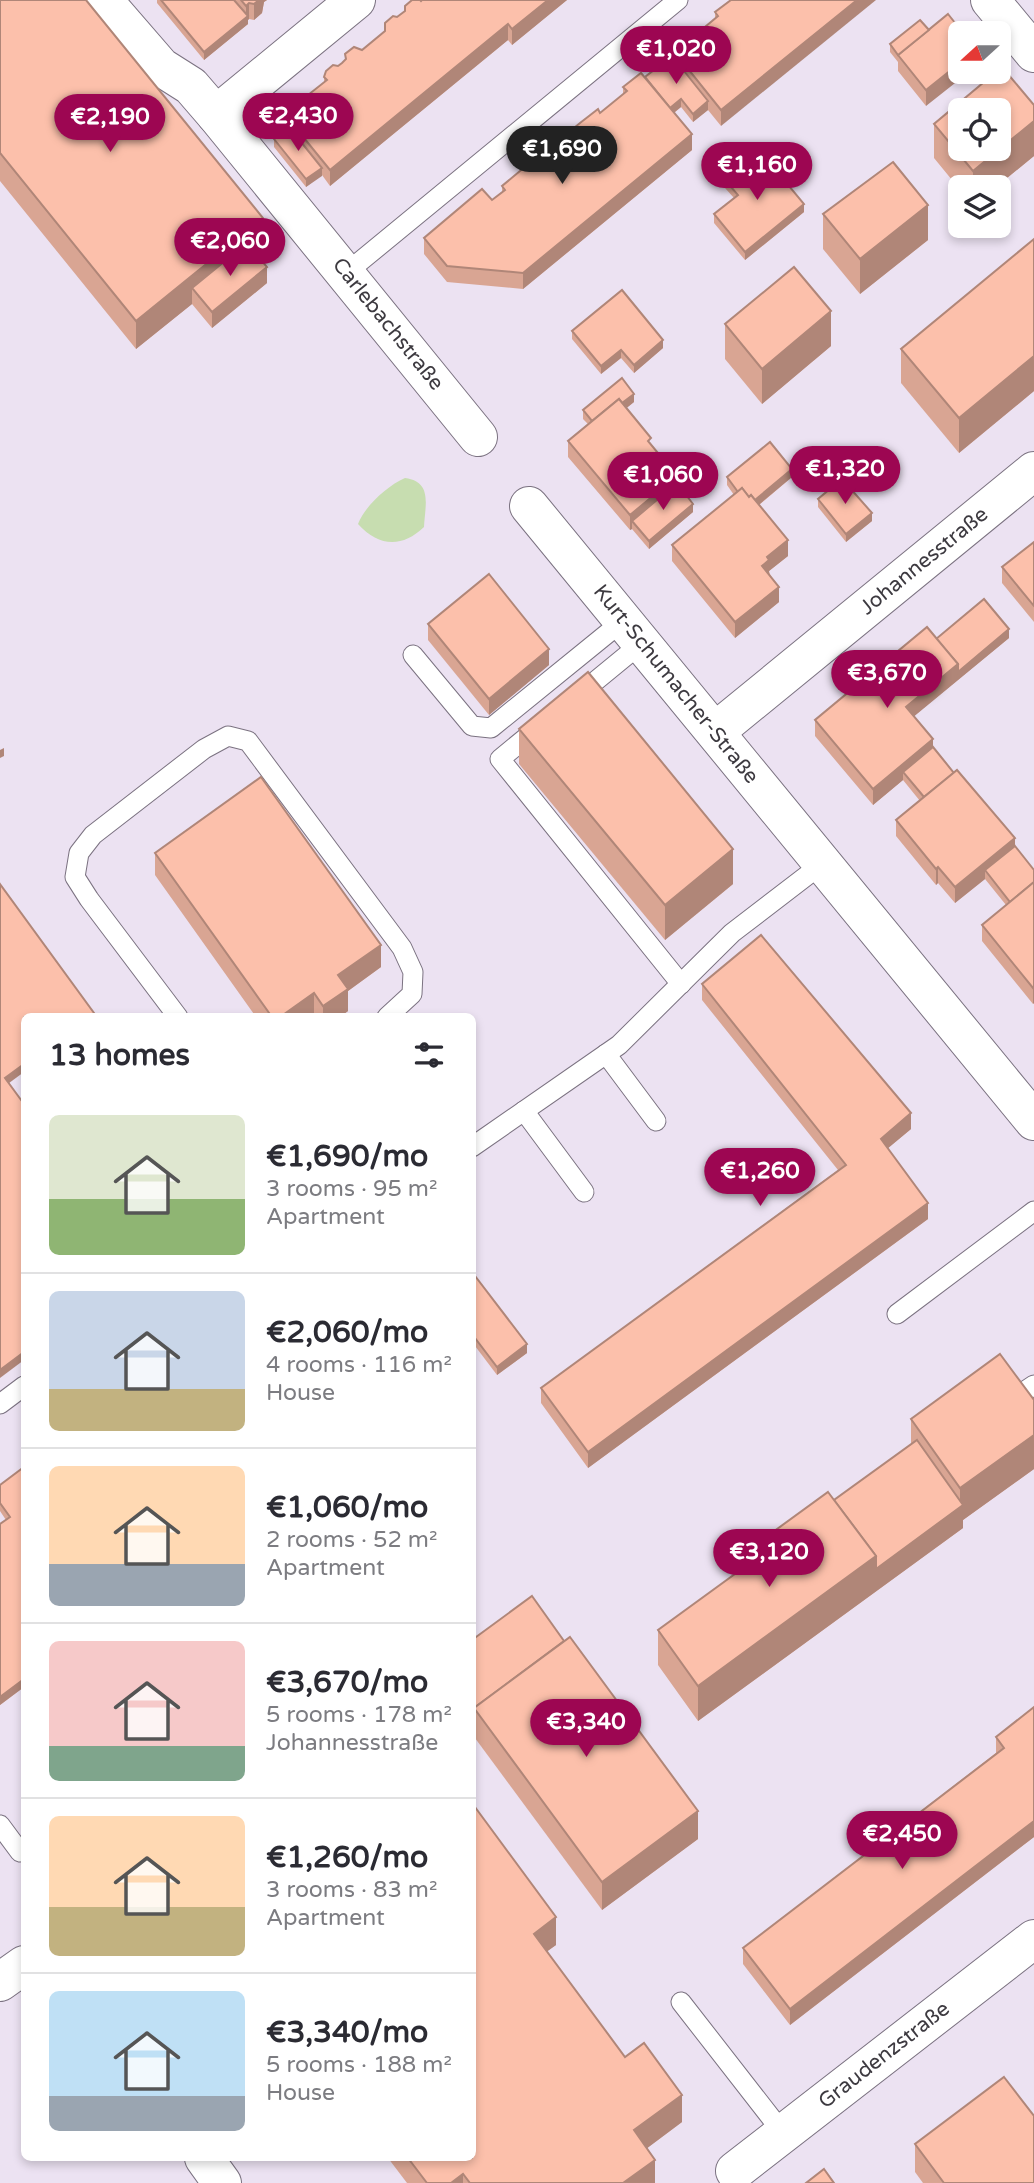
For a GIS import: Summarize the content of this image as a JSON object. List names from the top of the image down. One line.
{"streets":{"street":["Carlebachstraße","Johannesstraße","Kurt-Schumacher-Straße","Graudenzstraße"]},"crossings":[["Johannesstraße","Kurt-Schumacher-Straße"]],"north":"left","page":{"price":["€1,020","€2,430","€2,190","€1,690","€1,160","€2,060","€1,320","€1,060","€3,670","€1,260","€3,120","€3,340","€2,450"],"heading":"13 homes","list":[{"name":"€1,690/mo","note":"3 rooms · 95 m² · Apartment"},{"name":"€2,060/mo","note":"4 rooms · 116 m² · House"},{"name":"€1,060/mo","note":"2 rooms · 52 m² · Apartment"},{"name":"€3,670/mo","note":"5 rooms · 178 m² · Johannesstraße"},{"name":"€1,260/mo","note":"3 rooms · 83 m² · Apartment"},{"name":"€3,340/mo","note":"5 rooms · 188 m² · House"}]}}
